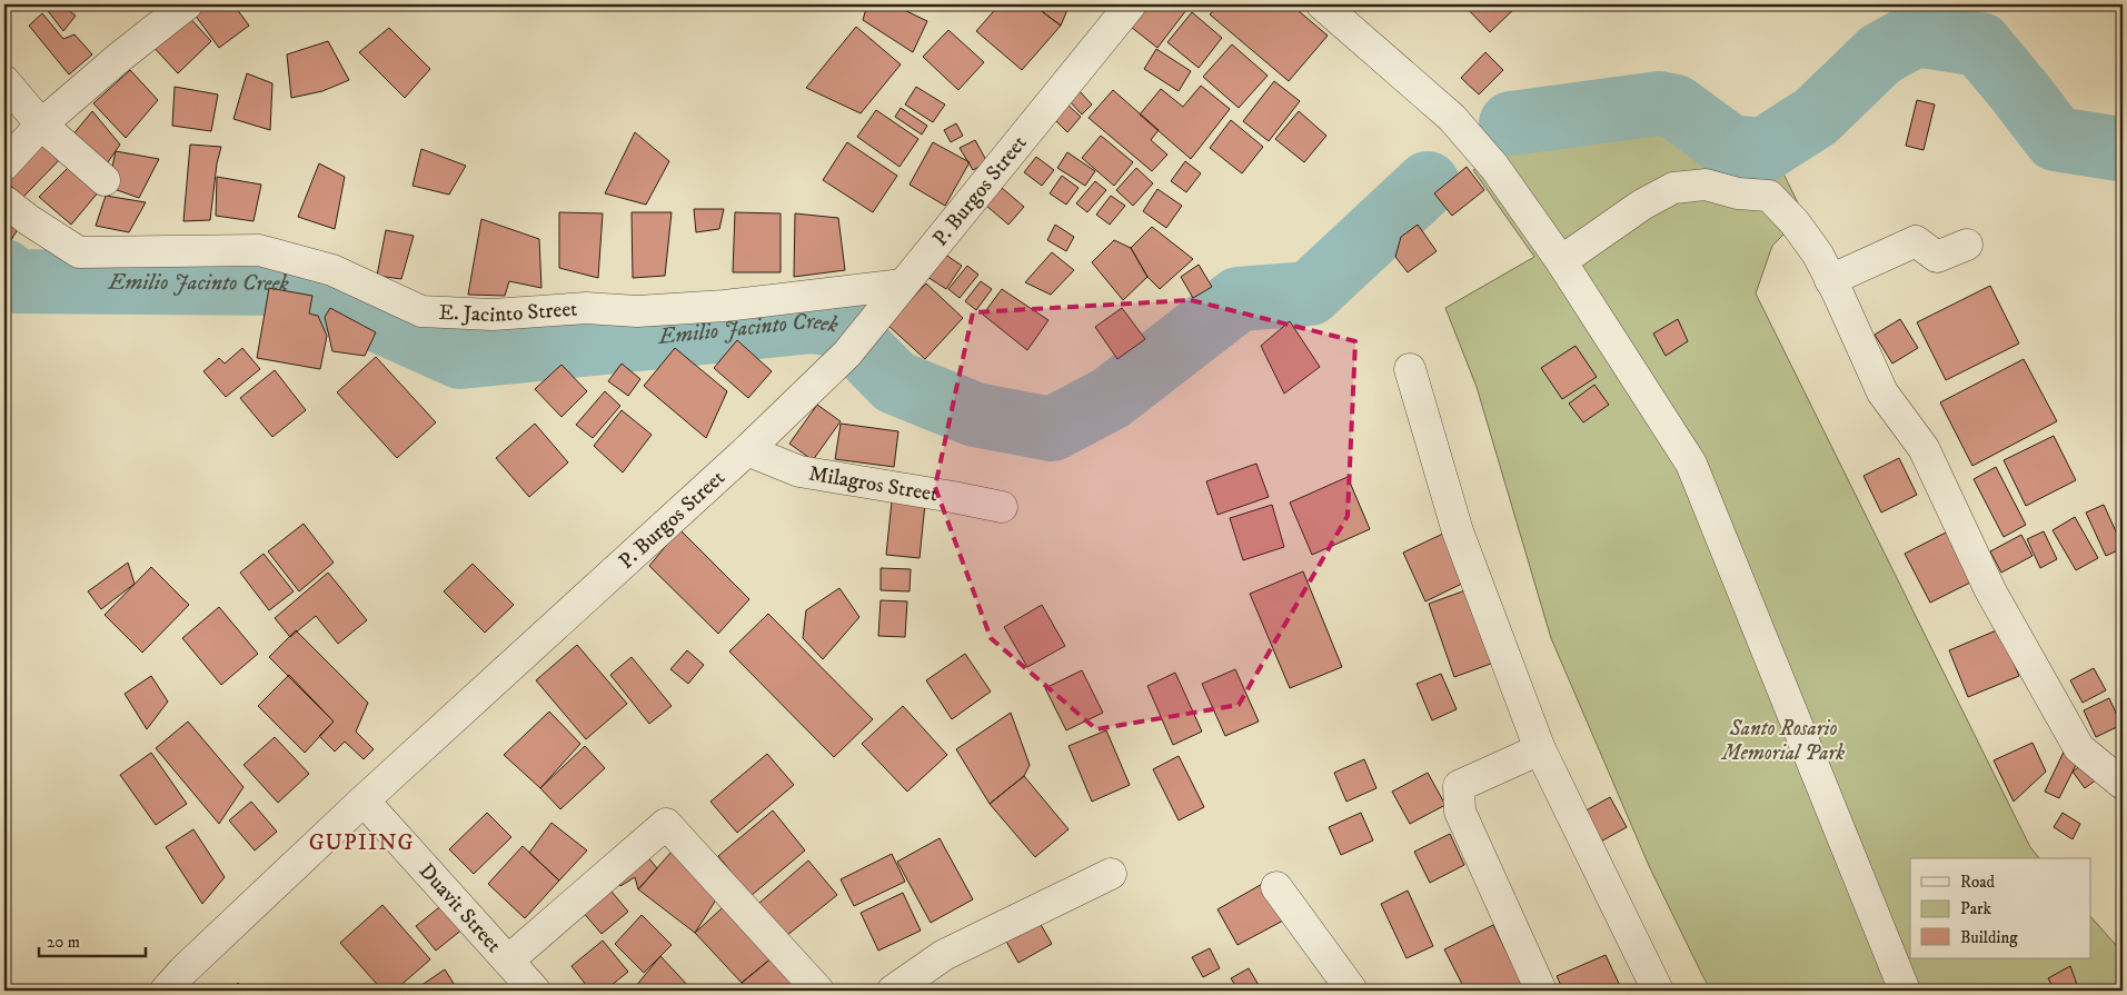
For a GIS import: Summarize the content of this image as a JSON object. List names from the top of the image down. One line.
{"streets":{"street":["P. Burgos Street","E. Jacinto Street","Milagros Street","Duavit Street"]},"crossings":[["P. Burgos Street","E. Jacinto Street"],["P. Burgos Street","Milagros Street"],["P. Burgos Street","Duavit Street"]],"districts":["GUPIING"],"water":["Emilio Jacinto Creek"],"parks":["Santo Rosario Memorial Park"],"legend":["Road","Park","Building"],"scale_bar":"20 m"}
